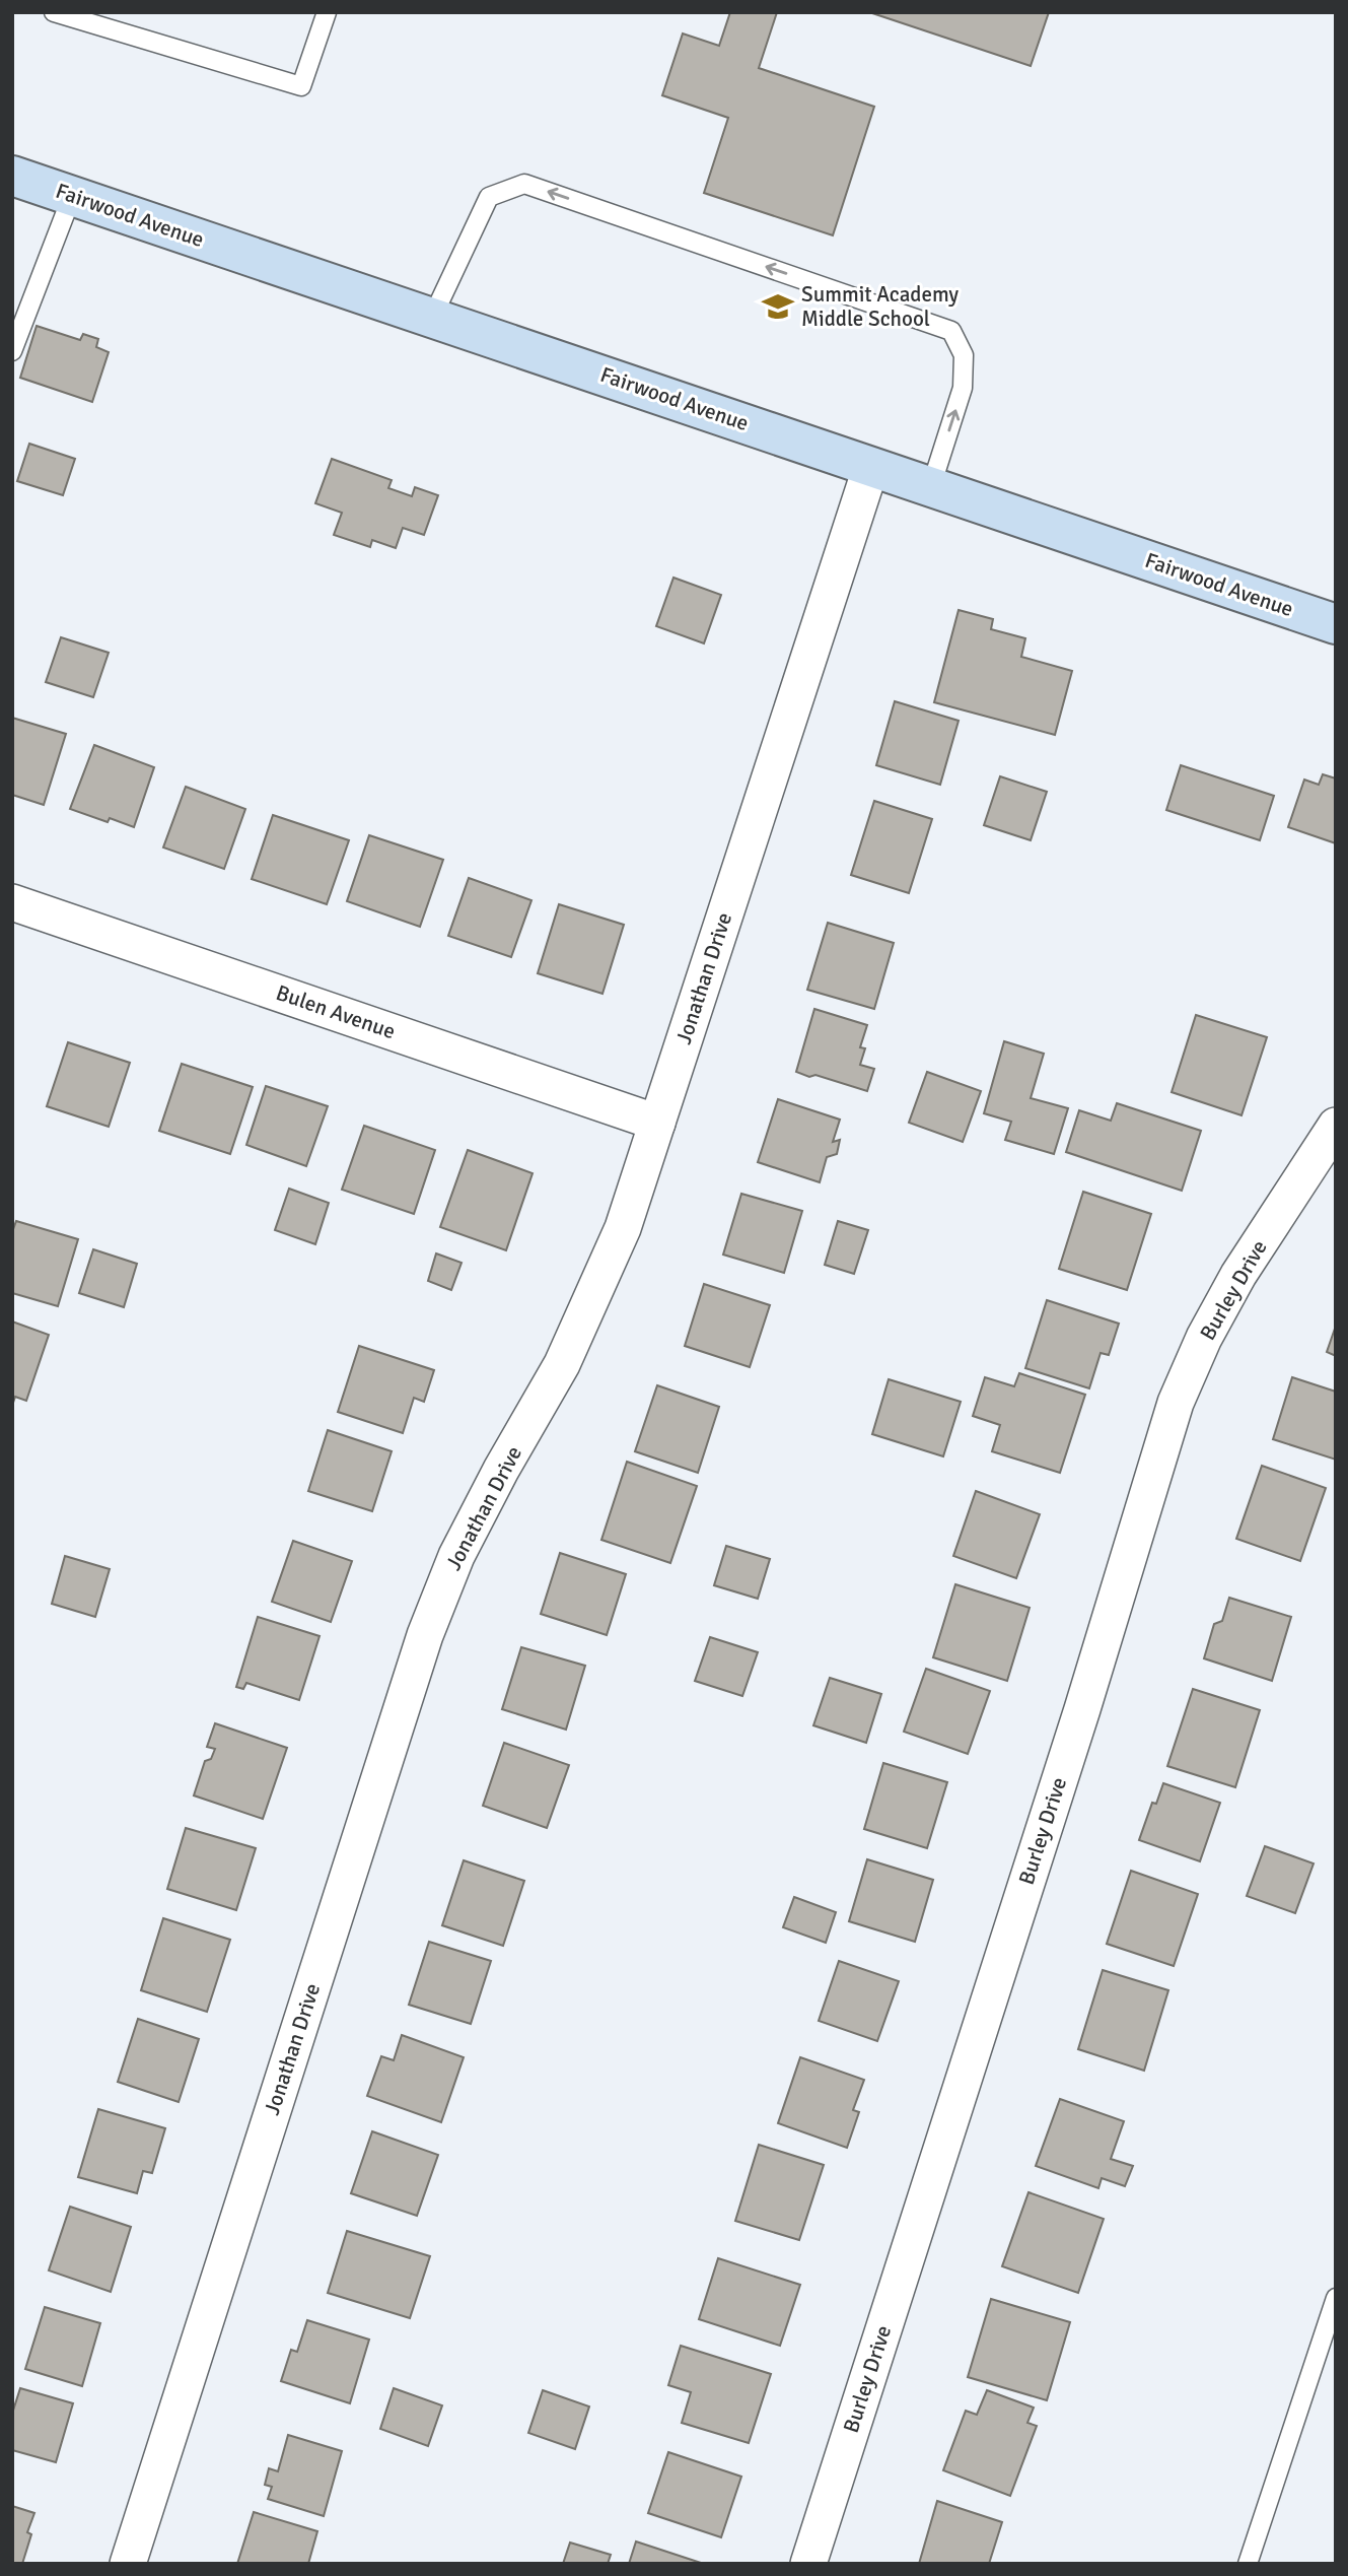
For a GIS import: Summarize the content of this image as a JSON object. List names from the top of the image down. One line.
{"streets":{"street":["Fairwood Avenue","Jonathan Drive","Bulen Avenue","Burley Drive"]},"crossings":[["Fairwood Avenue","Jonathan Drive"],["Jonathan Drive","Bulen Avenue"]],"places":{"school or university":["Summit Academy Middle School"]}}
